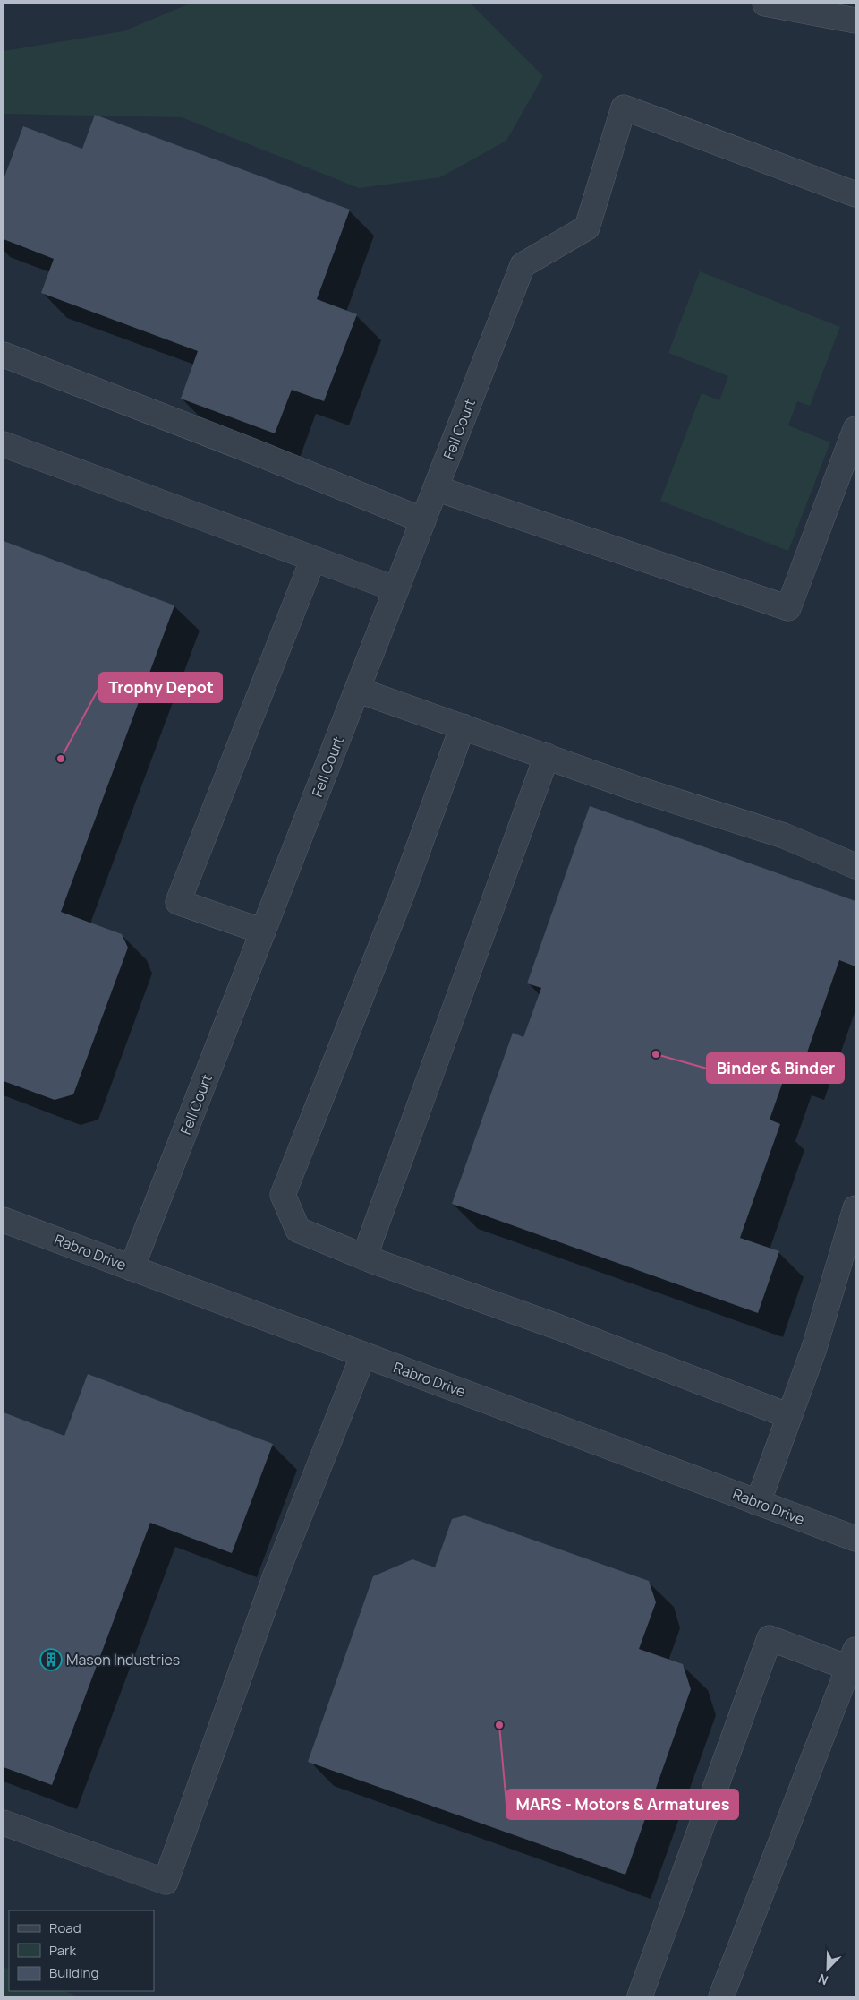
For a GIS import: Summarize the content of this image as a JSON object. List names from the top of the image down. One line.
{"streets":{"street":["Fell Court","Rabro Drive"]},"crossings":[["Fell Court","Rabro Drive"]],"places":{"other":["Trophy Depot","Binder & Binder","MARS - Motors & Armatures"],"building":["Mason Industries"]},"legend":["Road","Park","Building"],"north":"bottom left"}
